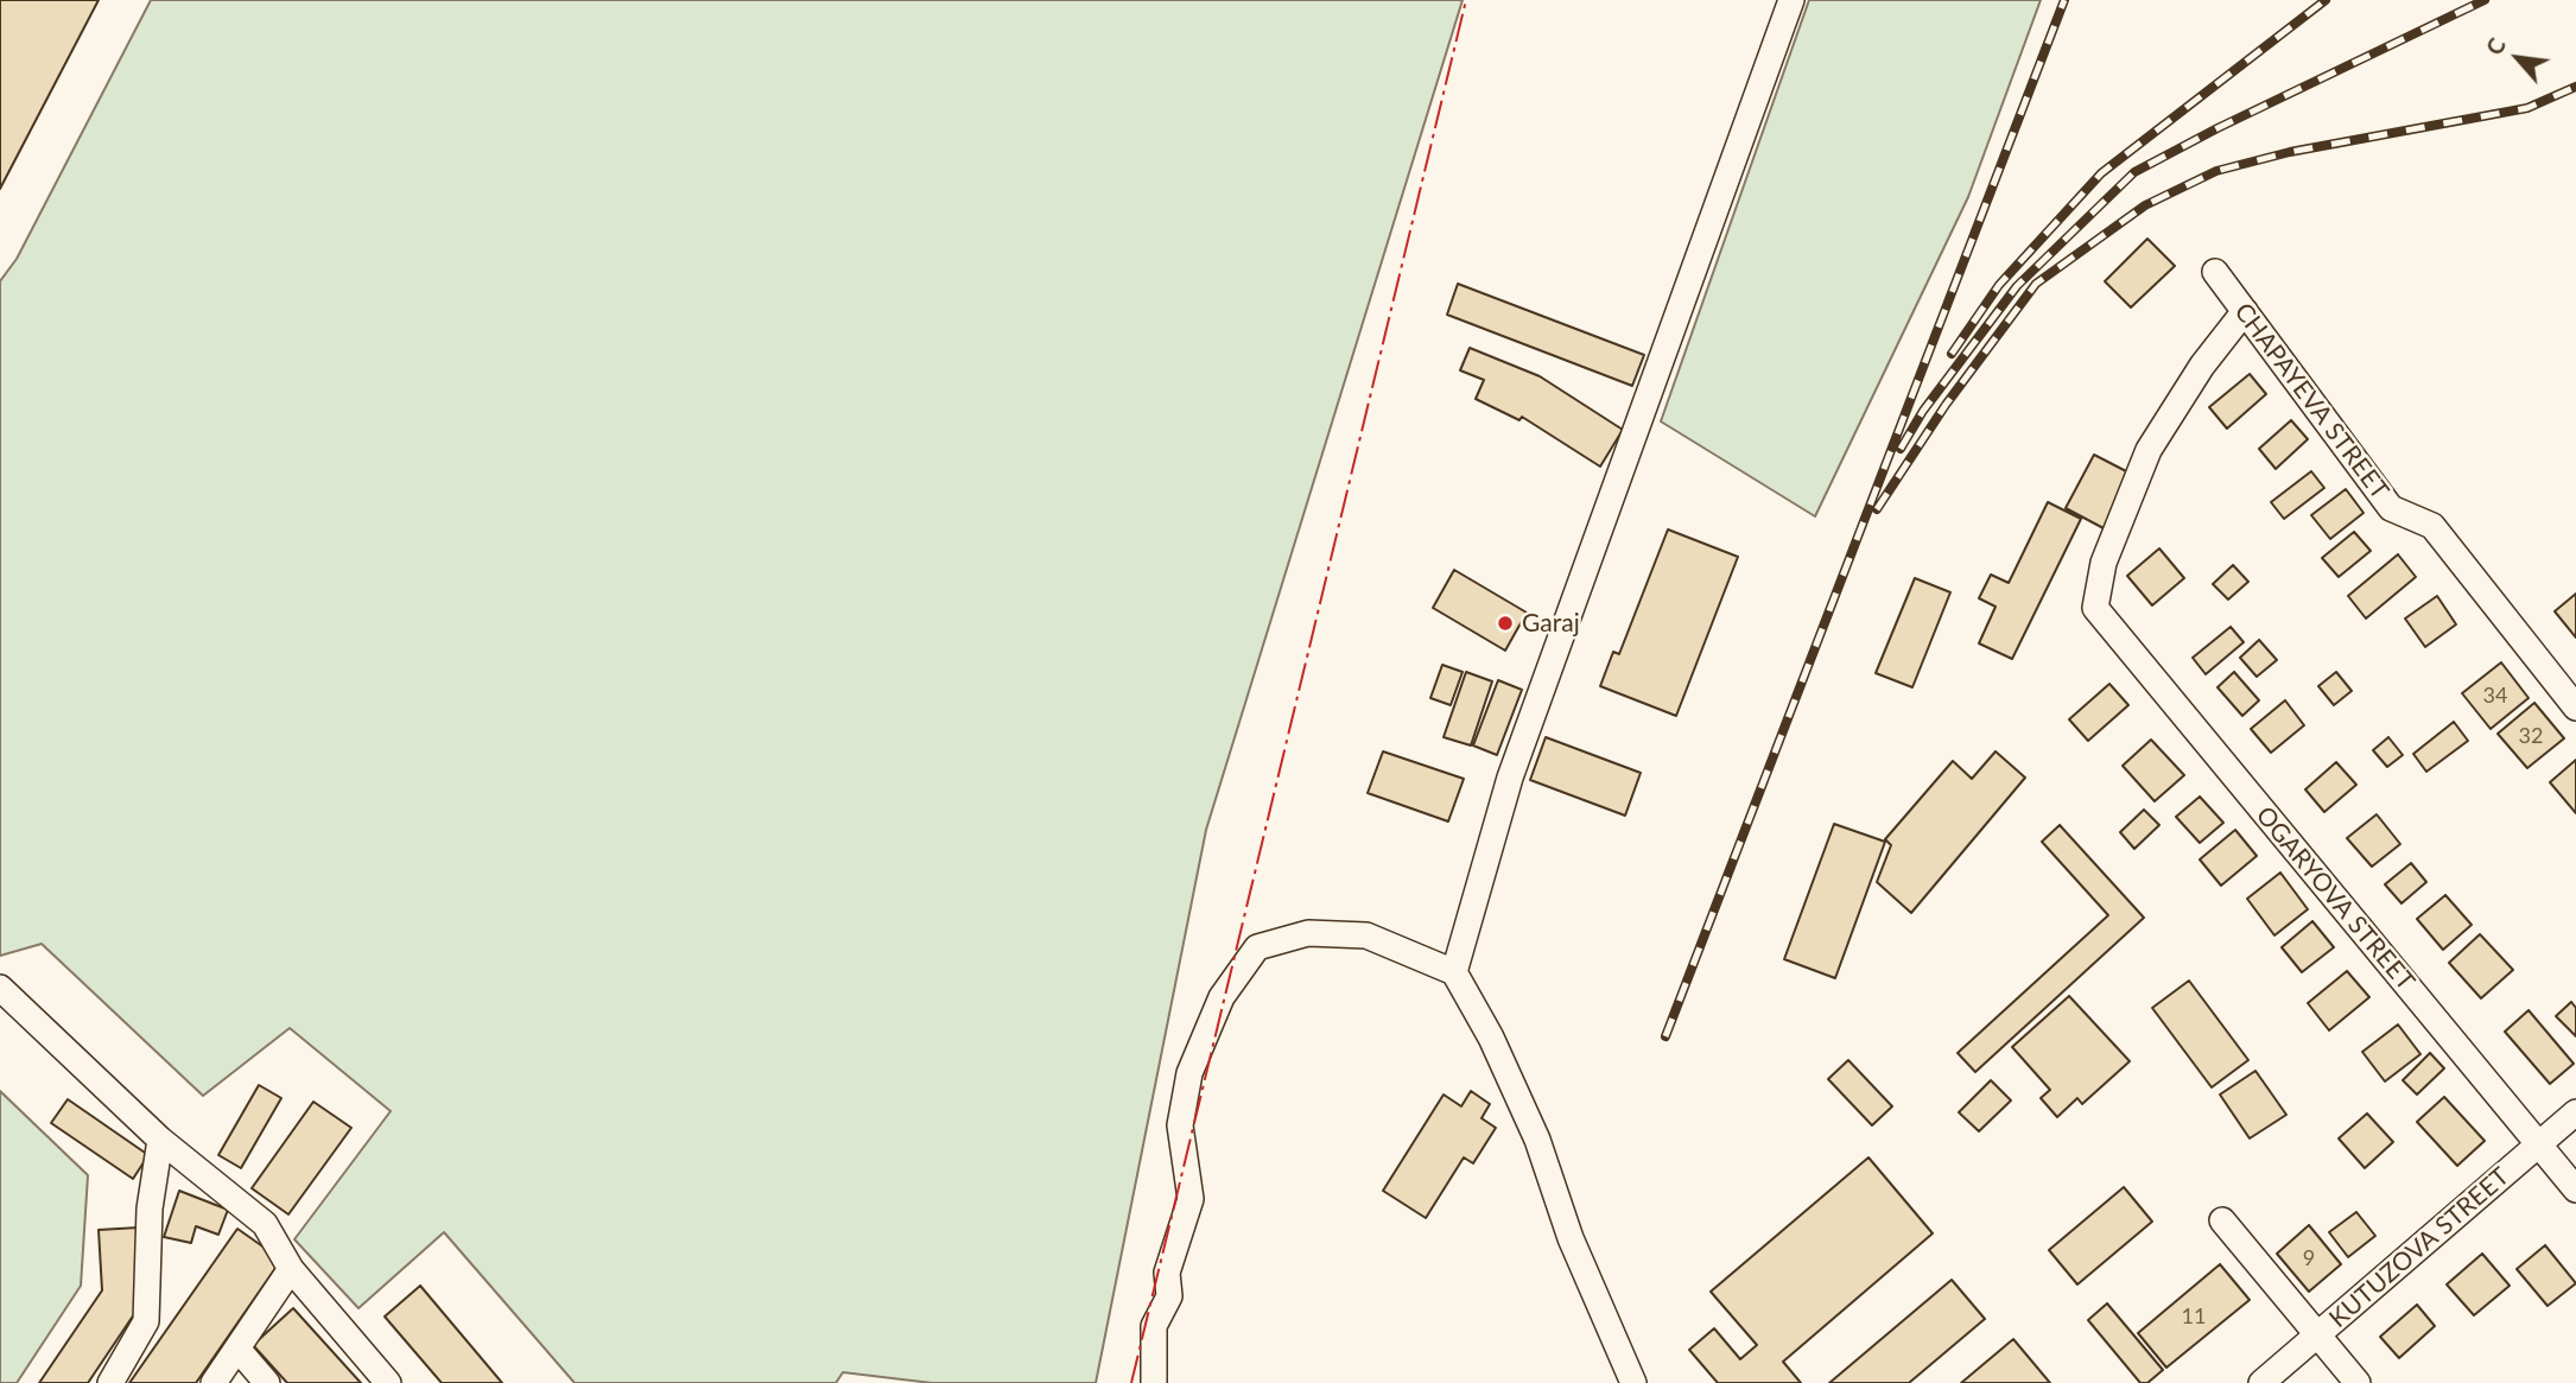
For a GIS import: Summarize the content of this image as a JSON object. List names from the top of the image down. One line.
{"streets":{"street":["CHAPAYEVA STREET","OGARYOVA STREET","KUTUZOVA STREET"]},"crossings":[["CHAPAYEVA STREET","OGARYOVA STREET"],["OGARYOVA STREET","KUTUZOVA STREET"]],"places":["Garaj"],"house_numbers":["34","32","9","11"],"north":"top left"}
